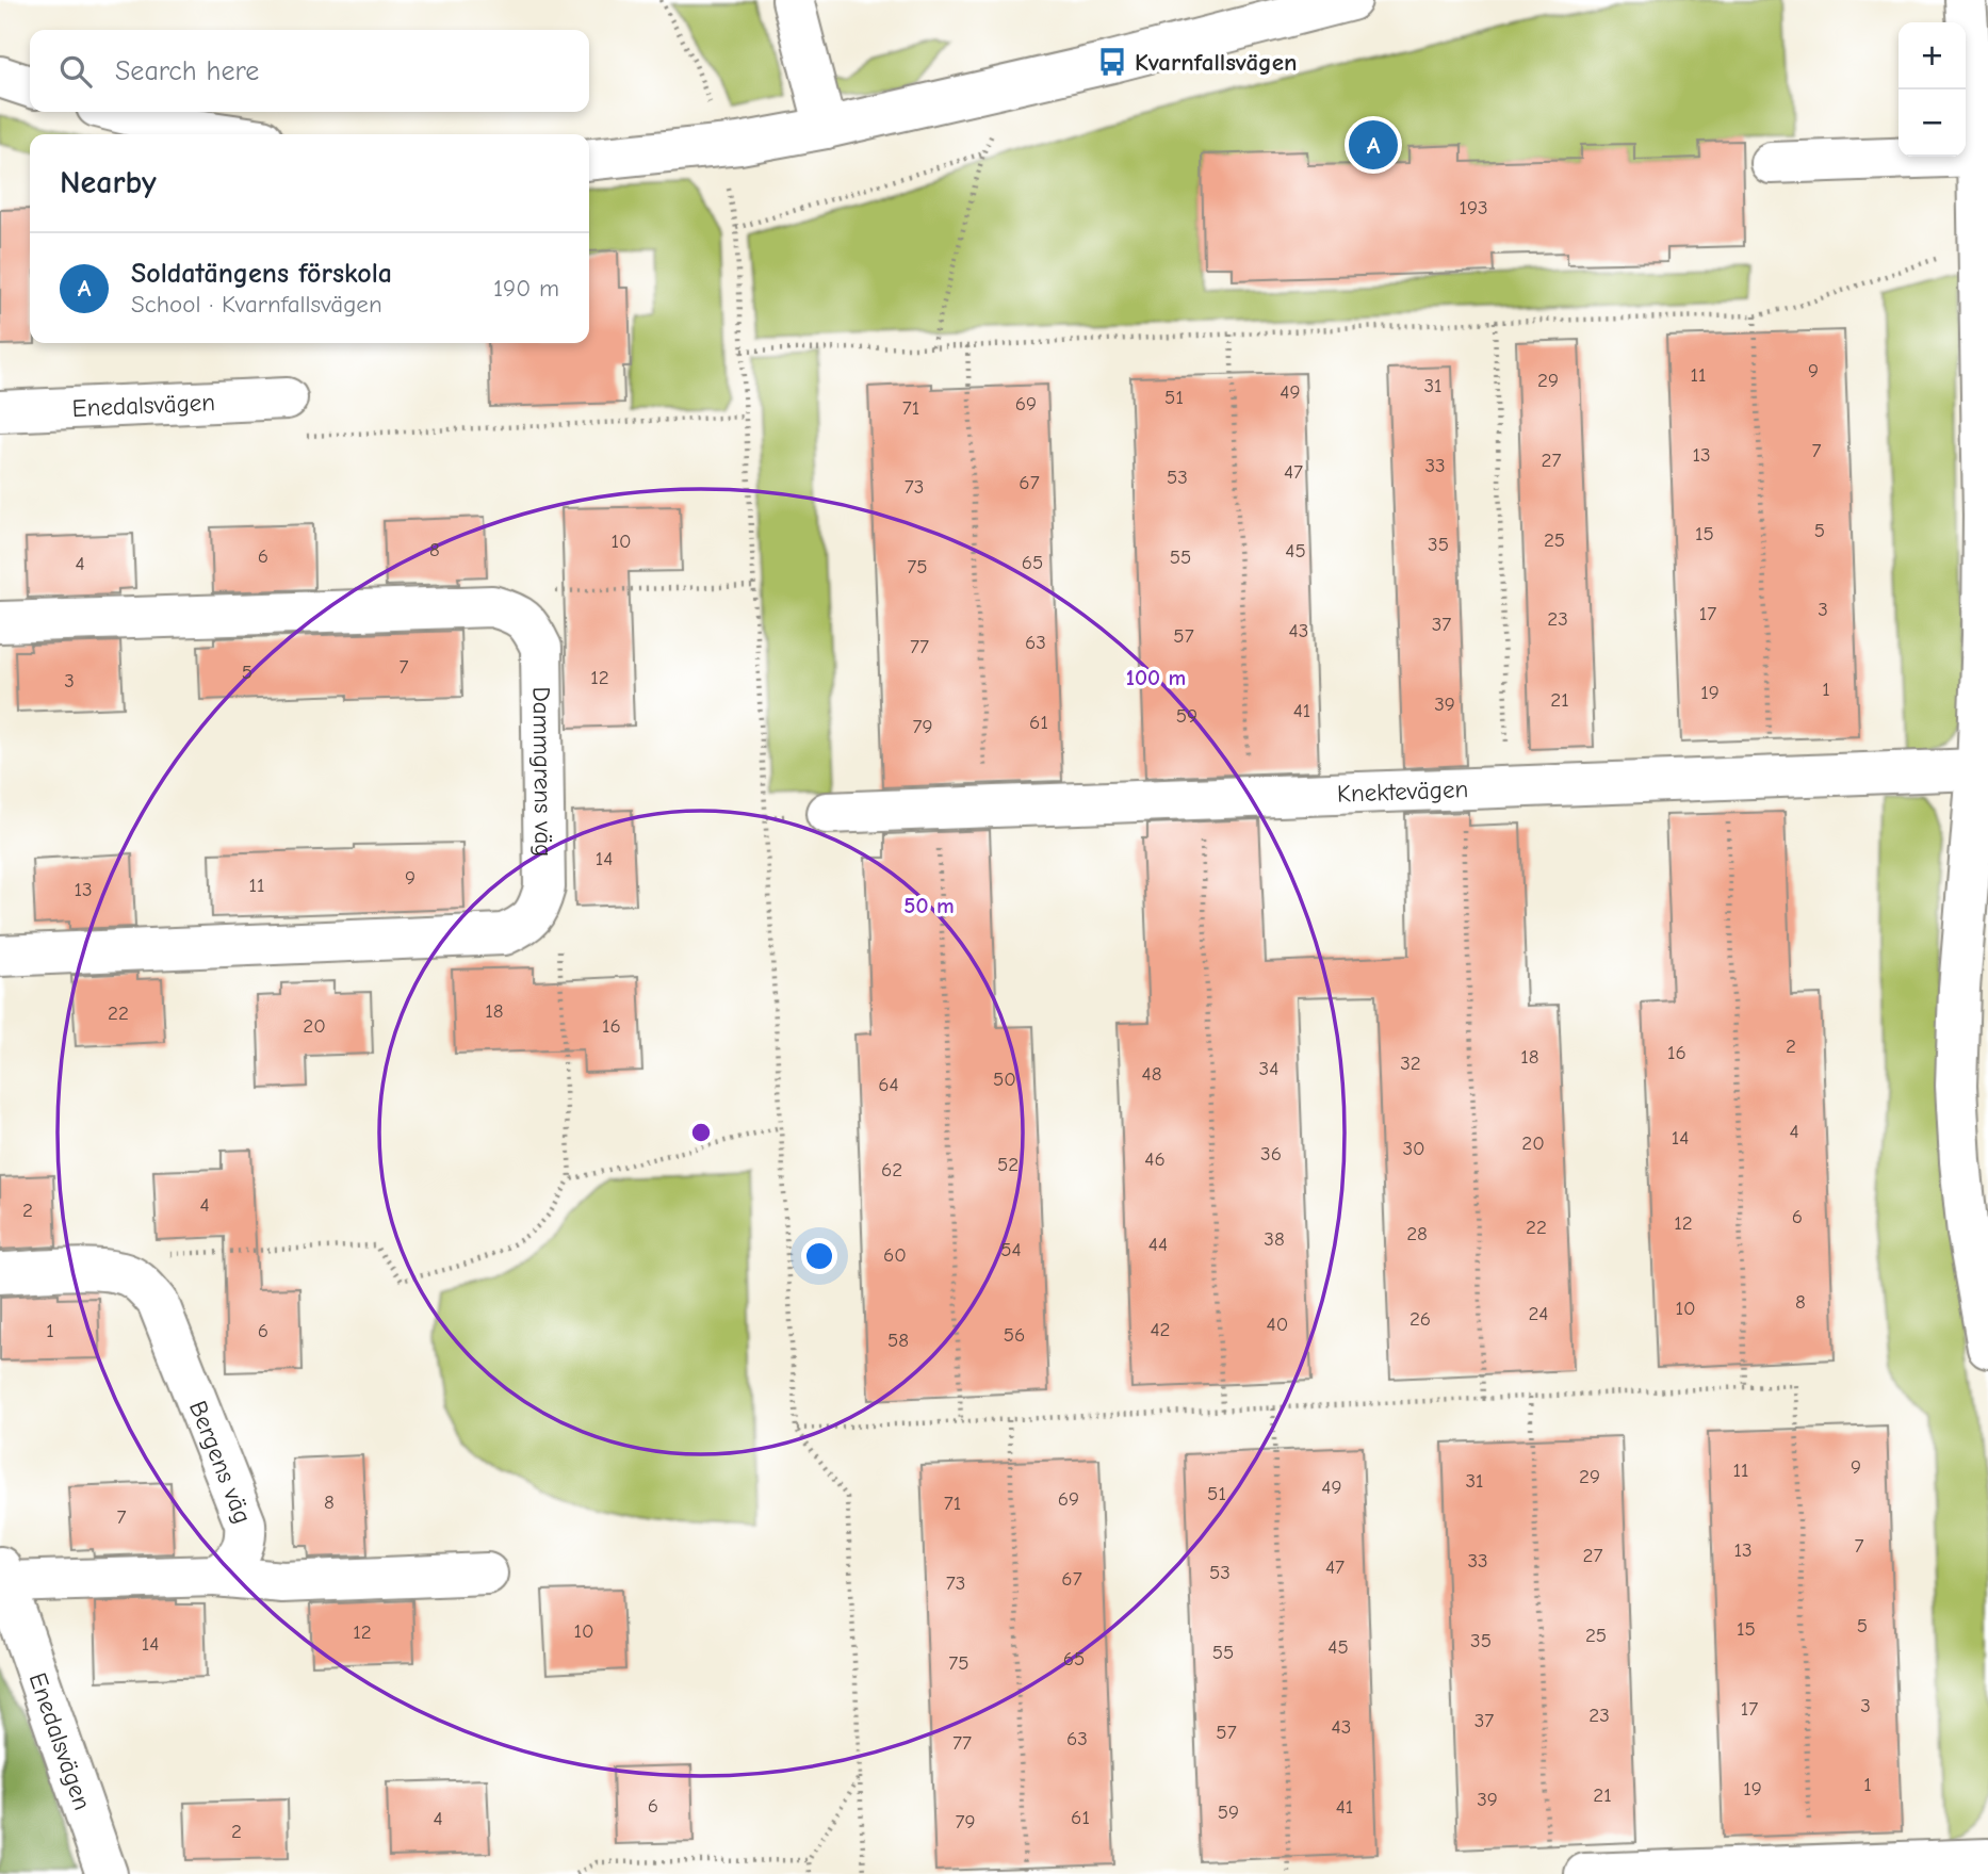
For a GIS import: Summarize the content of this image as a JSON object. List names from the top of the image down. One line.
{"streets":{"street":["Enedalsvägen","Dammgrens väg","Knektevägen","Bergens väg"]},"places":{"bus stop":["Kvarnfallsvägen"]},"house_numbers":["193","9","11","29","31","49","51","69","71","7","13","27","33","47","53","67","73","5","15","25","10","35","8","45","6","55","65","4","75","3","17","23","37","43","57","63","77","7","5","12","3","1","19","21","39","41","59","61","79","14","9","11","13","18","22","20","16","2","16","18","32","34","48","50","64","4","14","20","30","36","46","52","62","4","2","6","12","22","28","38","44","54","60","8","10","24","26","40","42","1","6","56","58","9","11","29","31","49","51","69","8","71","7","7","13","27","33","47","53","67","73","5","15","10","12","25","35","14","45","55","65","75","3","17","23","37","43","57","63","77","1","19","21","39","6","41","59","61","4","79","2"],"page":{"map_buttons":["+","−"],"search":"Search here","pins":"A","heading":"Nearby","list":[{"mark":"A","name":"Soldatängens förskola","note":"School · Kvarnfallsvägen","value":"190 m"}]},"rings":["100 m","50 m"]}
